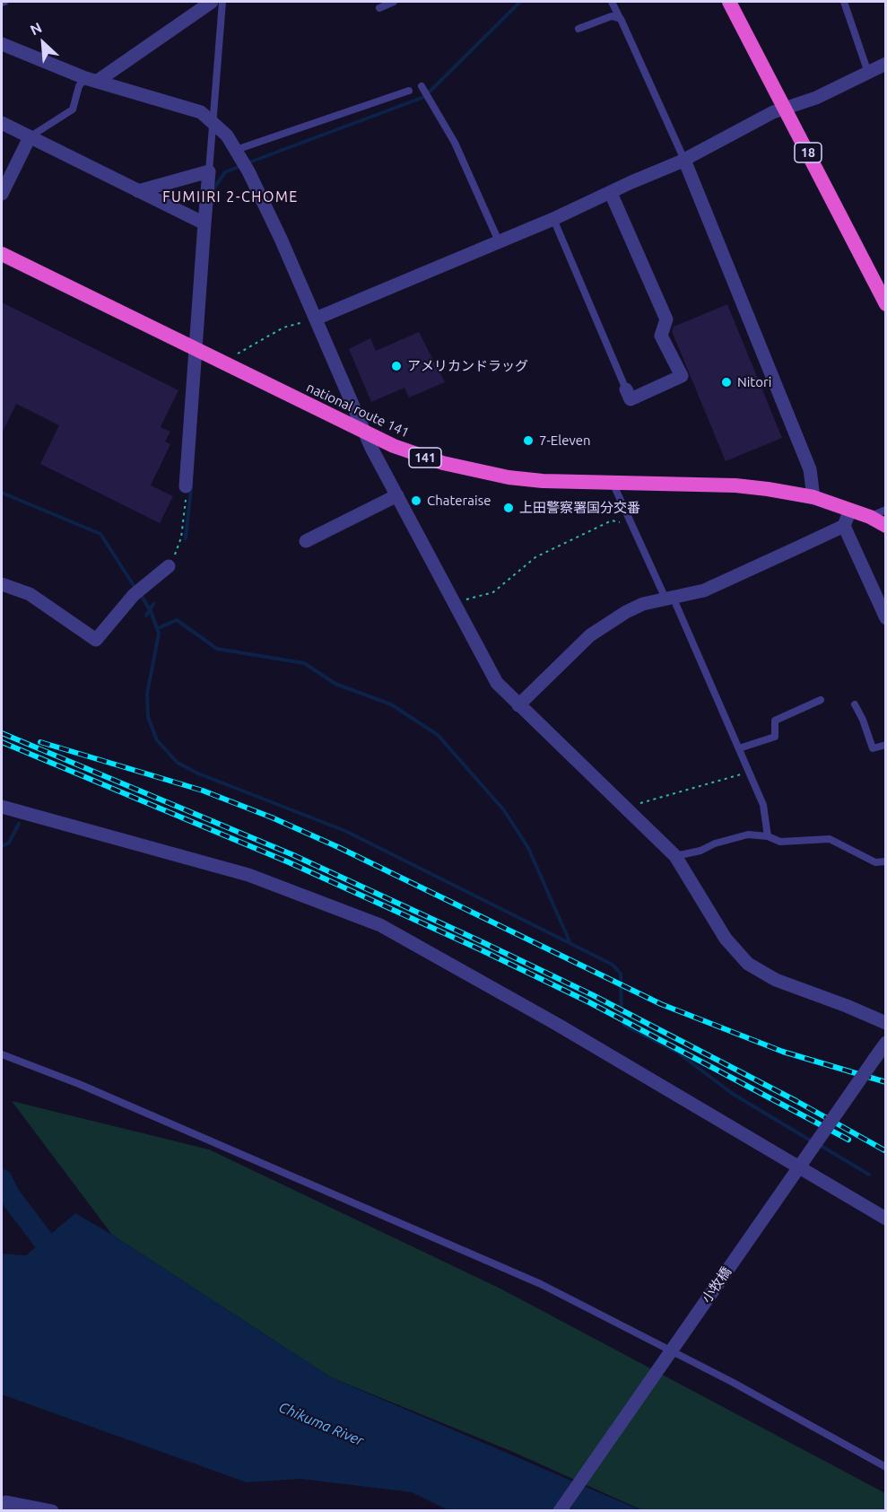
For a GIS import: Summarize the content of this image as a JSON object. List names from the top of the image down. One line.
{"streets":{"highway":["18","national route 141","141"],"street":["小牧橋"]},"districts":["FUMIIRI 2-CHOME"],"water":["Chikuma River"],"places":["アメリカンドラッグ","Nitori","7-Eleven","Chateraise","上田警察署国分交番"],"north":"top left"}
